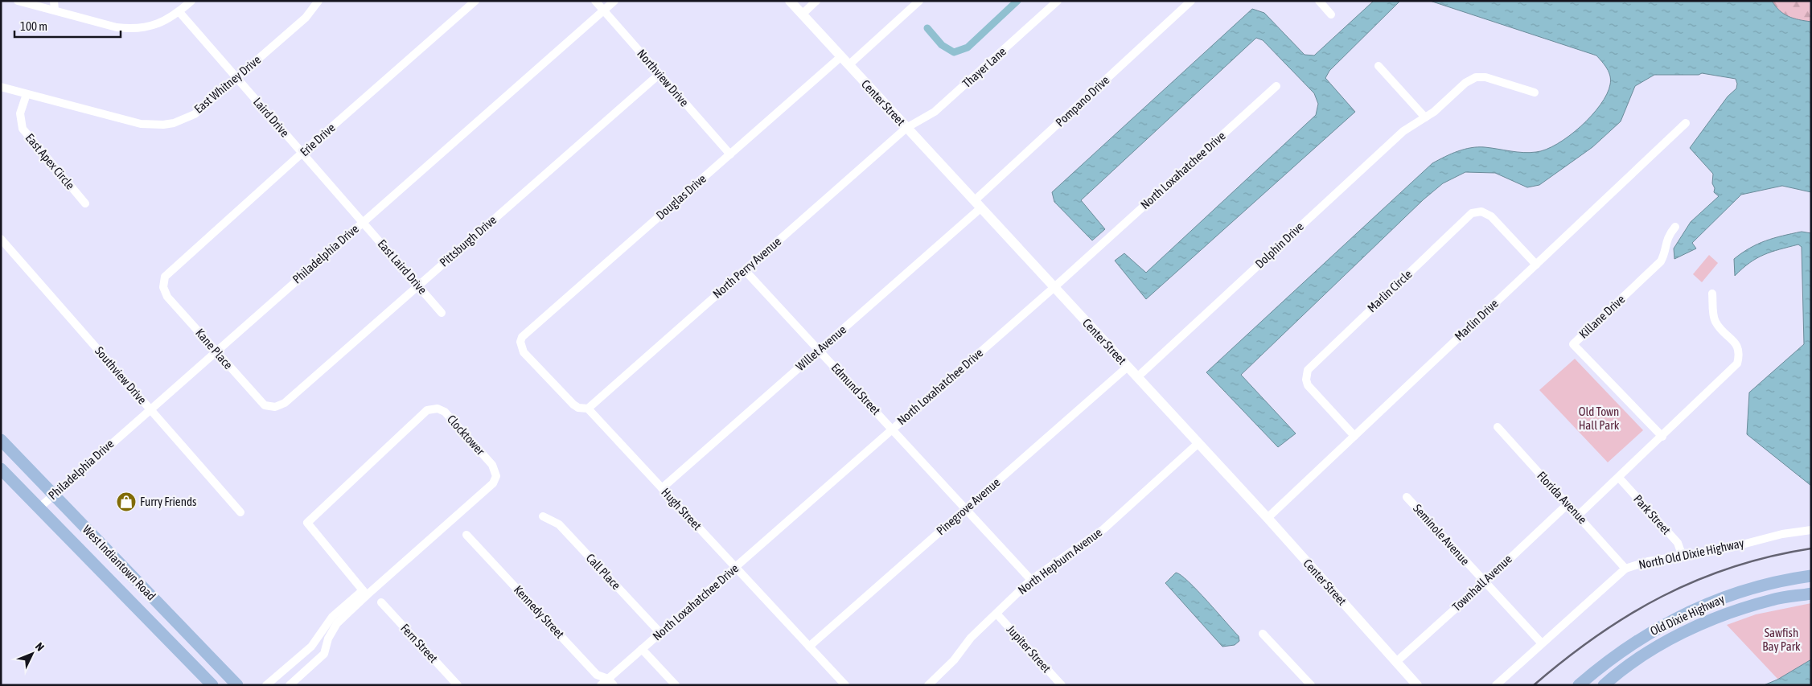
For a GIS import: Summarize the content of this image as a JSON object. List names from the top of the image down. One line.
{"streets":{"main road":["West Indiantown Road","Old Dixie Highway"],"street":["Thayer Lane","Northview Drive","East Whitney Drive","Pompano Drive","Center Street","Laird Drive","Erie Drive","East Apex Circle","North Loxahatchee Drive","Douglas Drive","Pittsburgh Drive","Dolphin Drive","Philadelphia Drive","East Laird Drive","North Perry Avenue","Marlin Circle","Killane Drive","Marlin Drive","Willet Avenue","Kane Place","Southview Drive","Edmund Street","Clocktower","Florida Avenue","Pinegrove Avenue","Hugh Street","Park Street","Seminole Avenue","North Old Dixie Highway","North Hepburn Avenue","Call Place","Townhall Avenue","Kennedy Street","Fern Street","Jupiter Street"]},"crossings":[["Thayer Lane","Center Street"],["Thayer Lane","North Perry Avenue"],["Northview Drive","Douglas Drive"],["Northview Drive","Pittsburgh Drive"],["Northview Drive","Philadelphia Drive"],["East Whitney Drive","Laird Drive"],["East Whitney Drive","East Apex Circle"],["Pompano Drive","Center Street"],["Pompano Drive","Willet Avenue"],["Center Street","North Loxahatchee Drive"],["Center Street","Douglas Drive"],["Center Street","Dolphin Drive"],["Center Street","North Perry Avenue"],["Center Street","Marlin Drive"],["Center Street","Willet Avenue"],["Center Street","Pinegrove Avenue"],["Center Street","North Hepburn Avenue"],["Center Street","Townhall Avenue"],["Laird Drive","Erie Drive"],["Laird Drive","Philadelphia Drive"],["Laird Drive","East Laird Drive"],["Erie Drive","Kane Place"],["North Loxahatchee Drive","Edmund Street"],["North Loxahatchee Drive","Hugh Street"],["North Loxahatchee Drive","Call Place"],["North Loxahatchee Drive","Kennedy Street"],["Douglas Drive","Hugh Street"],["Pittsburgh Drive","East Laird Drive"],["Pittsburgh Drive","Kane Place"],["Philadelphia Drive","East Laird Drive"],["Philadelphia Drive","Kane Place"],["Philadelphia Drive","Southview Drive"],["Philadelphia Drive","West Indiantown Road"],["North Perry Avenue","Edmund Street"],["North Perry Avenue","Hugh Street"],["Marlin Circle","Marlin Drive"],["Willet Avenue","Edmund Street"],["Willet Avenue","Hugh Street"],["Edmund Street","Pinegrove Avenue"],["Edmund Street","North Hepburn Avenue"],["Florida Avenue","North Old Dixie Highway"],["Florida Avenue","Townhall Avenue"],["Pinegrove Avenue","Hugh Street"],["Park Street","North Old Dixie Highway"],["Seminole Avenue","North Old Dixie Highway"],["Seminole Avenue","Townhall Avenue"],["North Hepburn Avenue","Jupiter Street"]],"parks":["Old Town Hall Park","Sawfish Bay Park"],"places":{"shop":["Furry Friends"]},"scale_bar":"100 m","north":"top right"}
